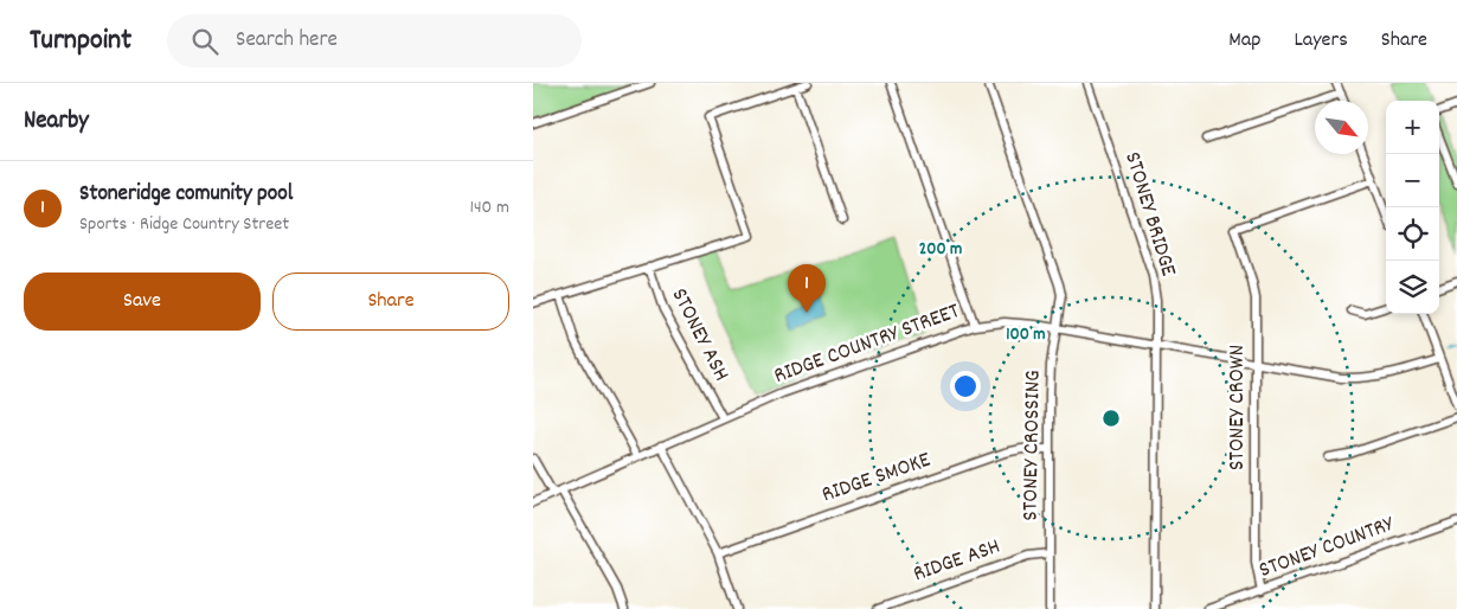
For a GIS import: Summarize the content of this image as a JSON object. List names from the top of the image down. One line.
{"streets":{"street":["STONEY BRIDGE","STONEY ASH","RIDGE COUNTRY STREET","STONEY CROWN","STONEY CROSSING","RIDGE SMOKE","STONEY COUNTRY","RIDGE ASH"]},"crossings":[["STONEY BRIDGE","RIDGE COUNTRY STREET"],["STONEY ASH","RIDGE COUNTRY STREET"],["RIDGE COUNTRY STREET","STONEY CROWN"],["RIDGE COUNTRY STREET","STONEY CROSSING"],["STONEY CROWN","STONEY COUNTRY"],["STONEY CROSSING","RIDGE SMOKE"],["STONEY CROSSING","RIDGE ASH"]],"north":"bottom right","page":{"header":"Turnpoint","search":"Search here","nav":["Map","Layers","Share"],"heading":"Nearby","map_buttons":["+","−"],"list":[{"mark":"1","name":"Stoneridge comunity pool","note":"Sports · Ridge Country Street","value":"140 m"}],"buttons":["Save","Share"],"pins":"1"},"rings":["200 m","100 m"]}
